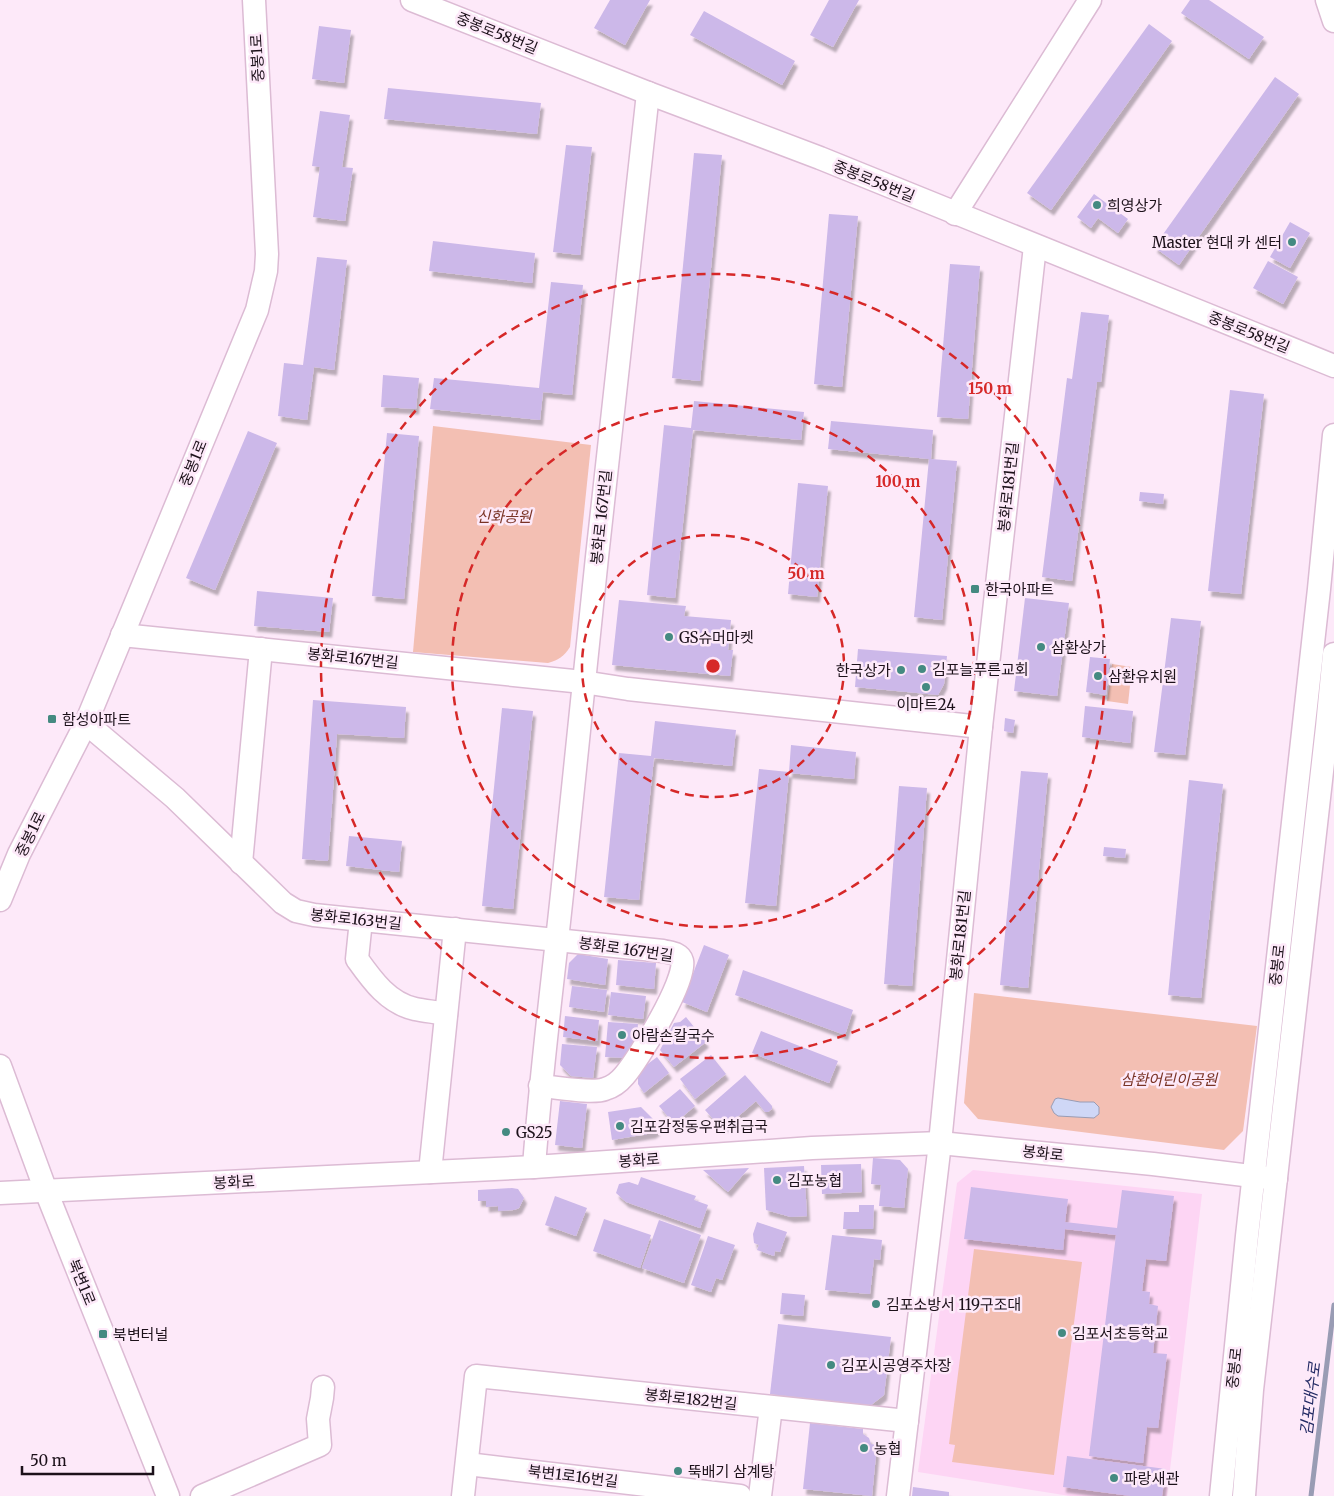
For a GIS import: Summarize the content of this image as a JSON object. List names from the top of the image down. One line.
{"streets":{"street":["중봉로58번길","중봉1로","봉화로181번길","봉화로 167번길","봉화로167번길","봉화로163번길","중봉로","봉화로","북변1로","봉화로182번길","북변1로16번길"]},"crossings":[["중봉로58번길","봉화로181번길"],["중봉로58번길","봉화로 167번길"],["중봉1로","봉화로167번길"],["중봉1로","봉화로163번길"],["봉화로181번길","봉화로"],["봉화로 167번길","봉화로167번길"],["봉화로 167번길","봉화로163번길"],["봉화로 167번길","봉화로"],["중봉로","봉화로"],["봉화로","북변1로"],["봉화로182번길","북변1로16번길"]],"water":["김포대수로"],"parks":["신화공원","삼환어린이공원"],"places":{"other":["희영상가","Master 현대 카 센터","GS슈머마켓","삼환상가","김포늘푸른교회","한국상가","삼환유치원","이마트24","아람손칼국수","김포감정동우편취급국","GS25","김포농협","김포소방서 119구조대","김포서초등학교","김포시공영주차장","농협","뚝배기 삼계탕","파랑새관"],"transit":["한국아파트","함성아파트","북변터널"]},"scale_bar":"50 m","rings":["150 m","100 m","50 m"]}
